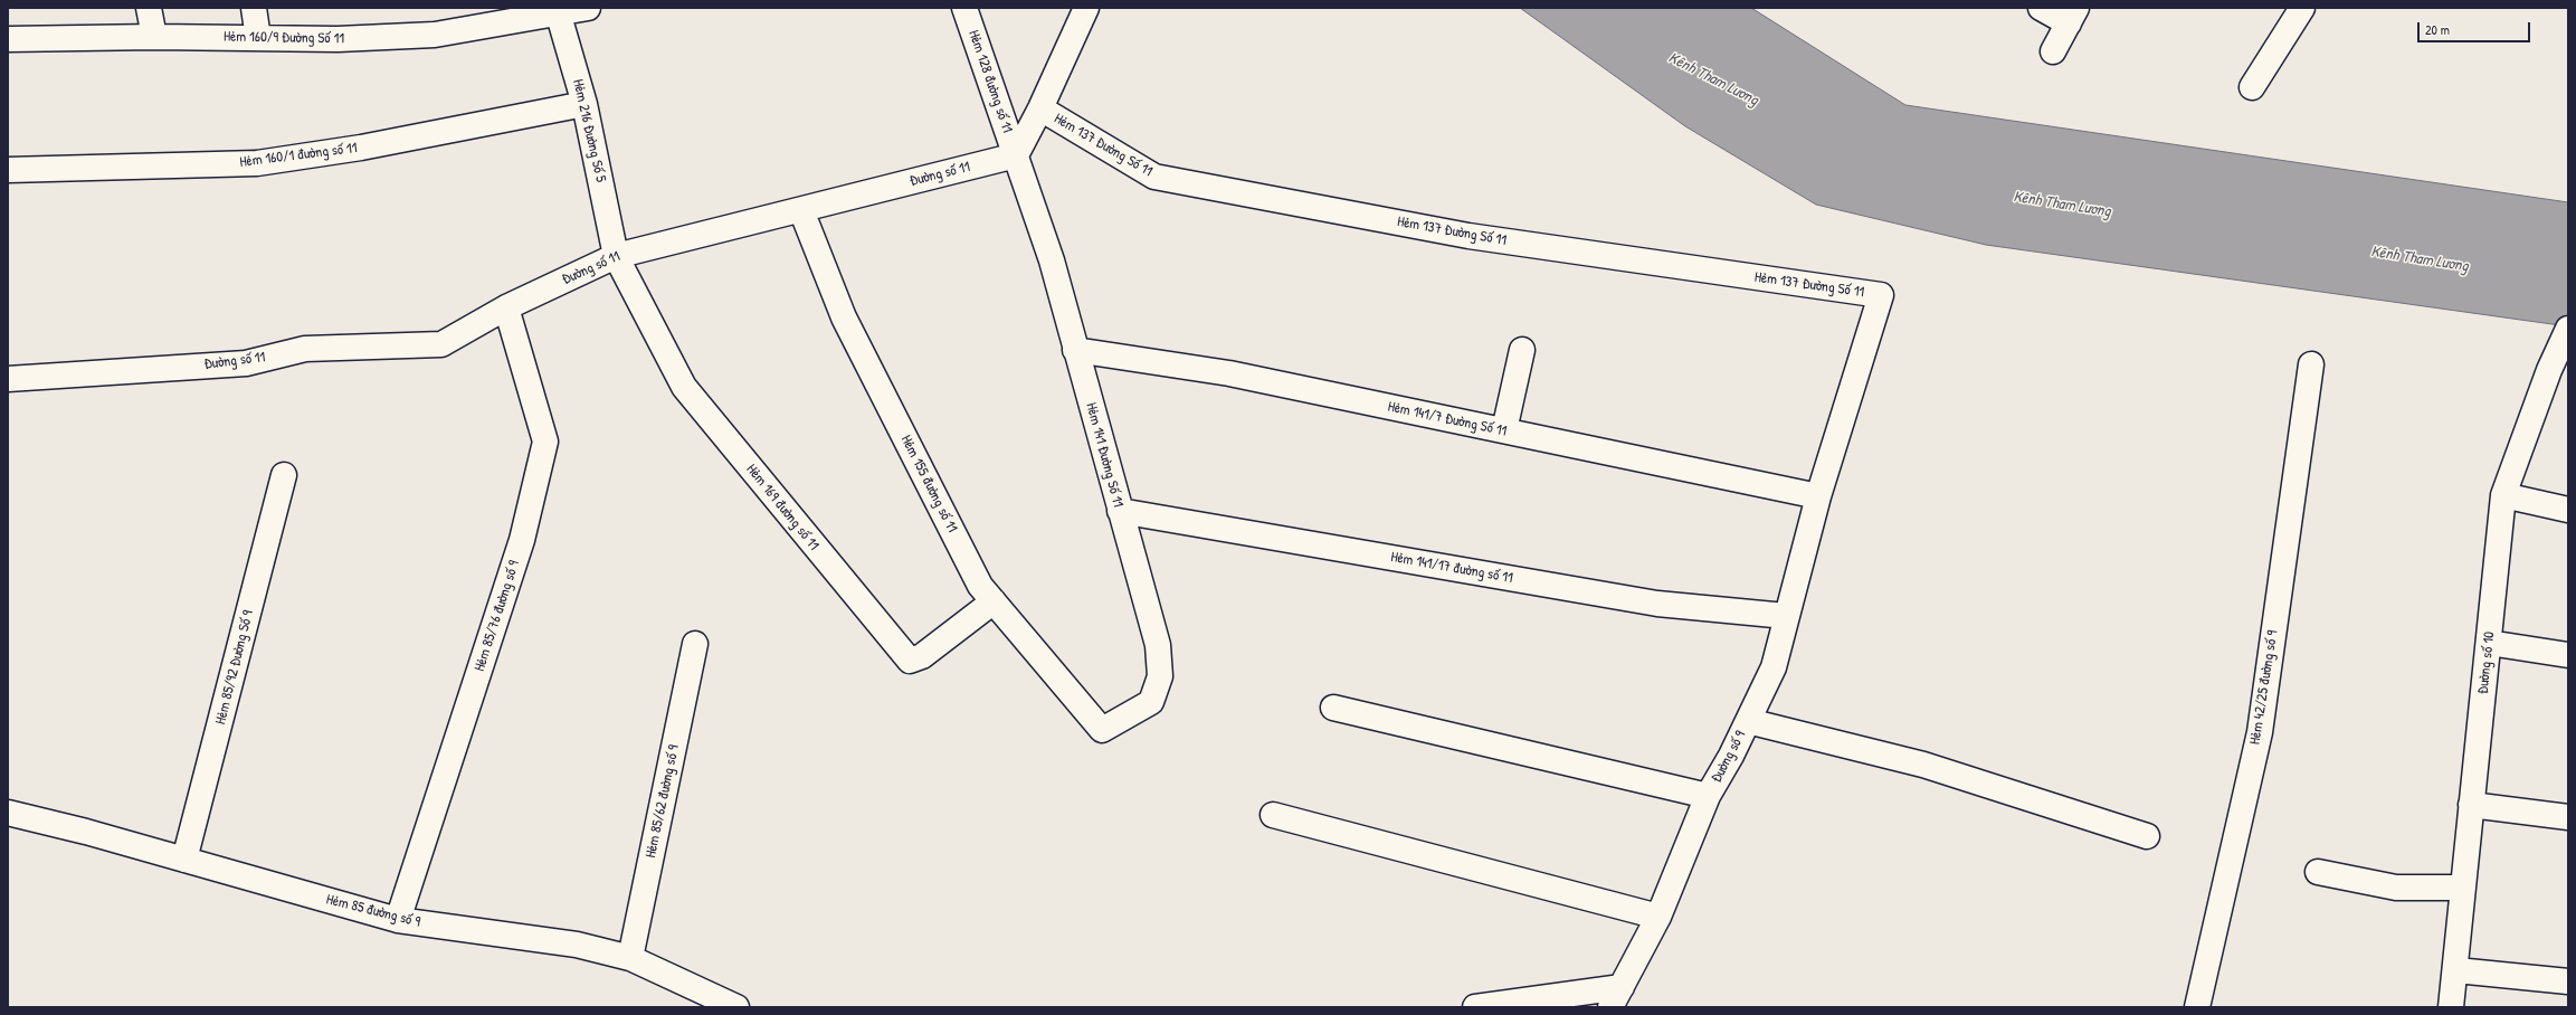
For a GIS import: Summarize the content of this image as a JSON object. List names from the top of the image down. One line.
{"streets":{"street":["Hẻm 160/9 Đường Số 11","Hẻm 128 đường số 11","Hẻm 216 Đường Số 5","Hẻm 137 Đường Số 11","Hẻm 160/1 đường số 11","Đường số 11","Hẻm 141/7 Đường Số 11","Hẻm 141 Đường Số 11","Hẻm 155 đường số 11","Hẻm 169 đường số 11","Hẻm 141/17 đường số 11","Hẻm 85/76 đường số 9","Đường số 10","Hẻm 85/92 Đường Số 9","Hẻm 42/25 đường số 9","Đường số 9","Hẻm 85/62 đường số 9","Hẻm 85 đường số 9"]},"crossings":[["Hẻm 160/9 Đường Số 11","Hẻm 216 Đường Số 5"],["Hẻm 128 đường số 11","Đường số 11"],["Hẻm 128 đường số 11","Hẻm 141 Đường Số 11"],["Hẻm 216 Đường Số 5","Hẻm 160/1 đường số 11"],["Hẻm 216 Đường Số 5","Đường số 11"],["Hẻm 216 Đường Số 5","Hẻm 169 đường số 11"],["Hẻm 137 Đường Số 11","Đường số 9"],["Đường số 11","Hẻm 141 Đường Số 11"],["Đường số 11","Hẻm 155 đường số 11"],["Đường số 11","Hẻm 169 đường số 11"],["Đường số 11","Hẻm 85/76 đường số 9"],["Hẻm 141/7 Đường Số 11","Hẻm 141 Đường Số 11"],["Hẻm 141/7 Đường Số 11","Đường số 9"],["Hẻm 141 Đường Số 11","Hẻm 155 đường số 11"],["Hẻm 141 Đường Số 11","Hẻm 141/17 đường số 11"],["Hẻm 155 đường số 11","Hẻm 169 đường số 11"],["Hẻm 141/17 đường số 11","Đường số 9"],["Hẻm 85/76 đường số 9","Hẻm 85 đường số 9"],["Hẻm 85/92 Đường Số 9","Hẻm 85 đường số 9"],["Hẻm 85/62 đường số 9","Hẻm 85 đường số 9"]],"water":["Kênh Tham Lương"],"scale_bar":"20 m"}
